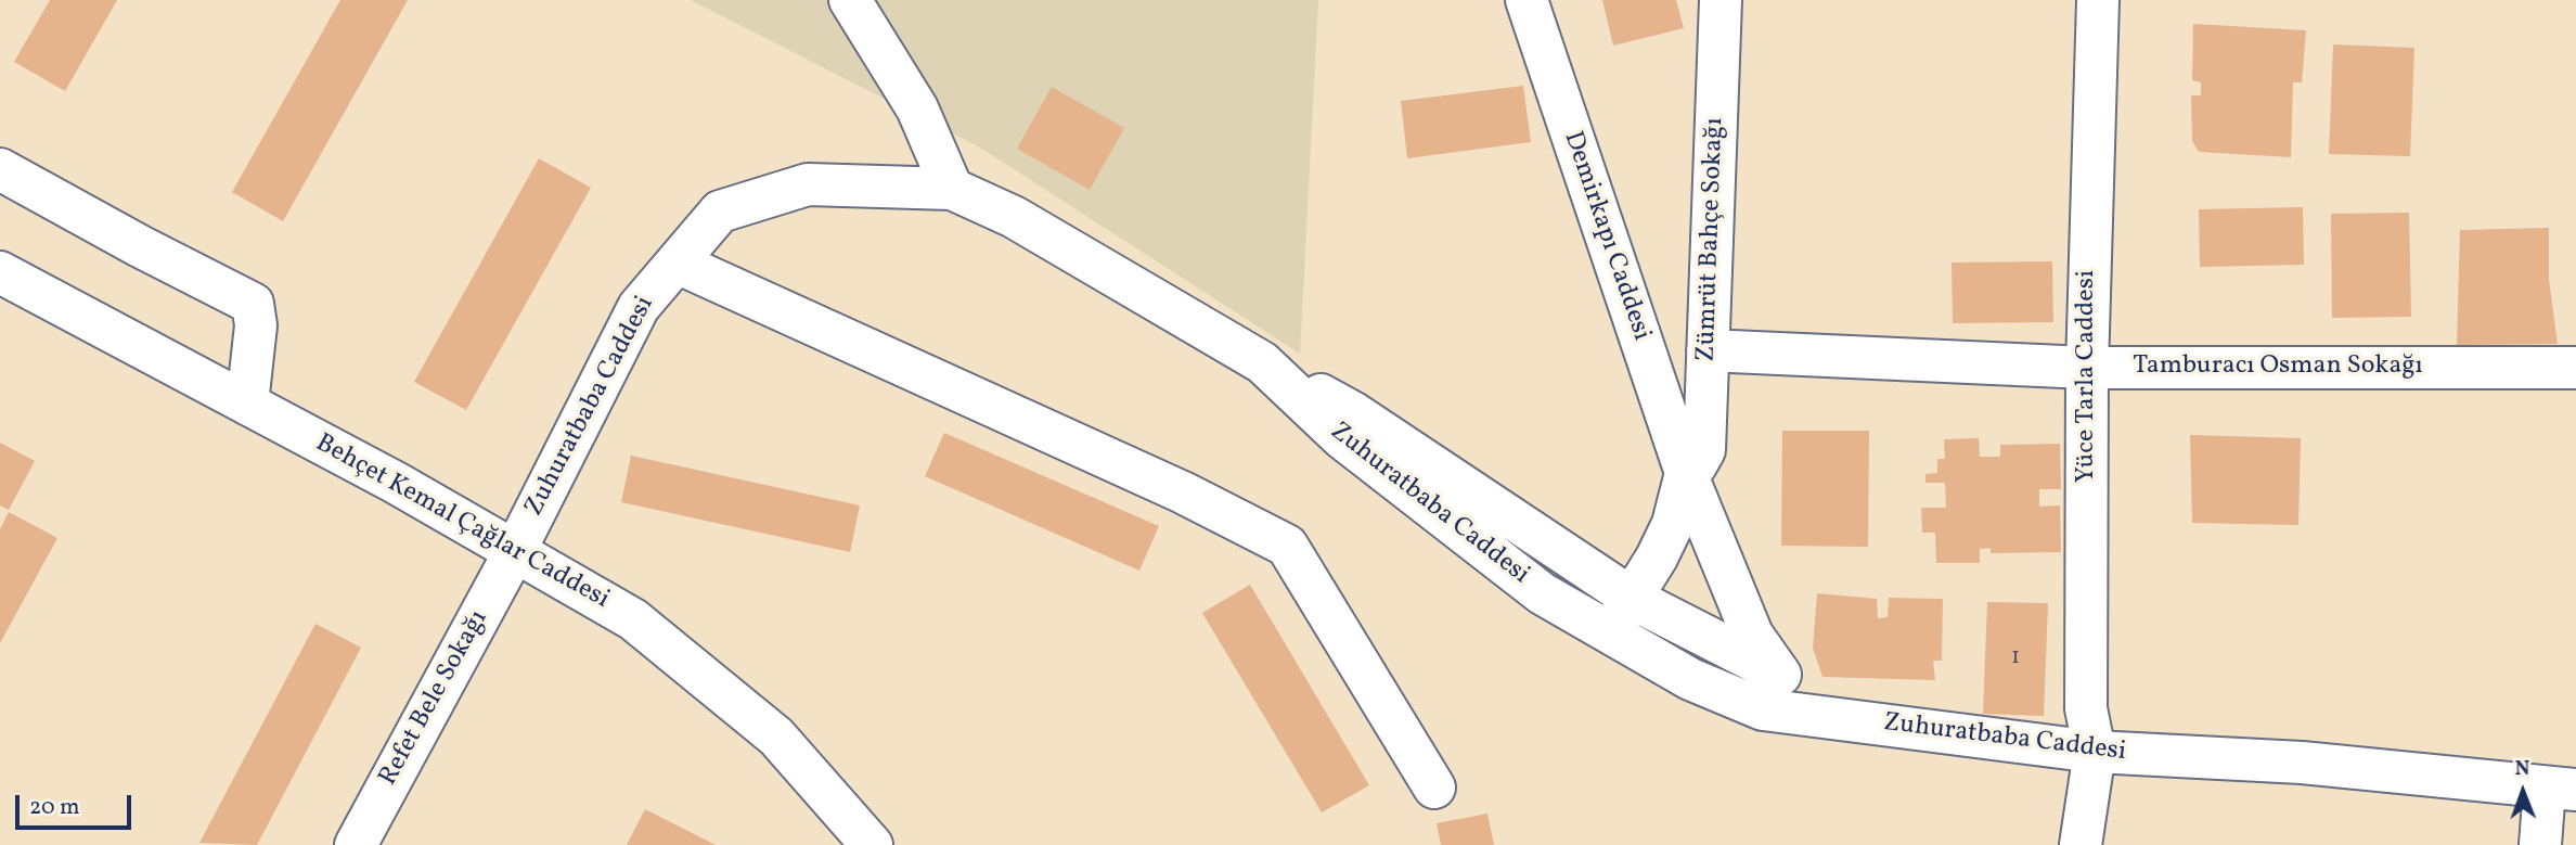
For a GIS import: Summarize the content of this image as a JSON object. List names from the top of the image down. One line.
{"streets":{"street":["Demirkapı Caddesi","Zümrüt Bahçe Sokağı","Tamburacı Osman Sokağı","Yüce Tarla Caddesi","Zuhuratbaba Caddesi","Behçet Kemal Çağlar Caddesi","Refet Bele Sokağı"]},"crossings":[["Demirkapı Caddesi","Zümrüt Bahçe Sokağı"],["Zümrüt Bahçe Sokağı","Tamburacı Osman Sokağı"],["Tamburacı Osman Sokağı","Yüce Tarla Caddesi"],["Yüce Tarla Caddesi","Zuhuratbaba Caddesi"],["Zuhuratbaba Caddesi","Behçet Kemal Çağlar Caddesi"],["Zuhuratbaba Caddesi","Refet Bele Sokağı"],["Behçet Kemal Çağlar Caddesi","Refet Bele Sokağı"]],"house_numbers":["1"],"scale_bar":"20 m","north":"top"}
